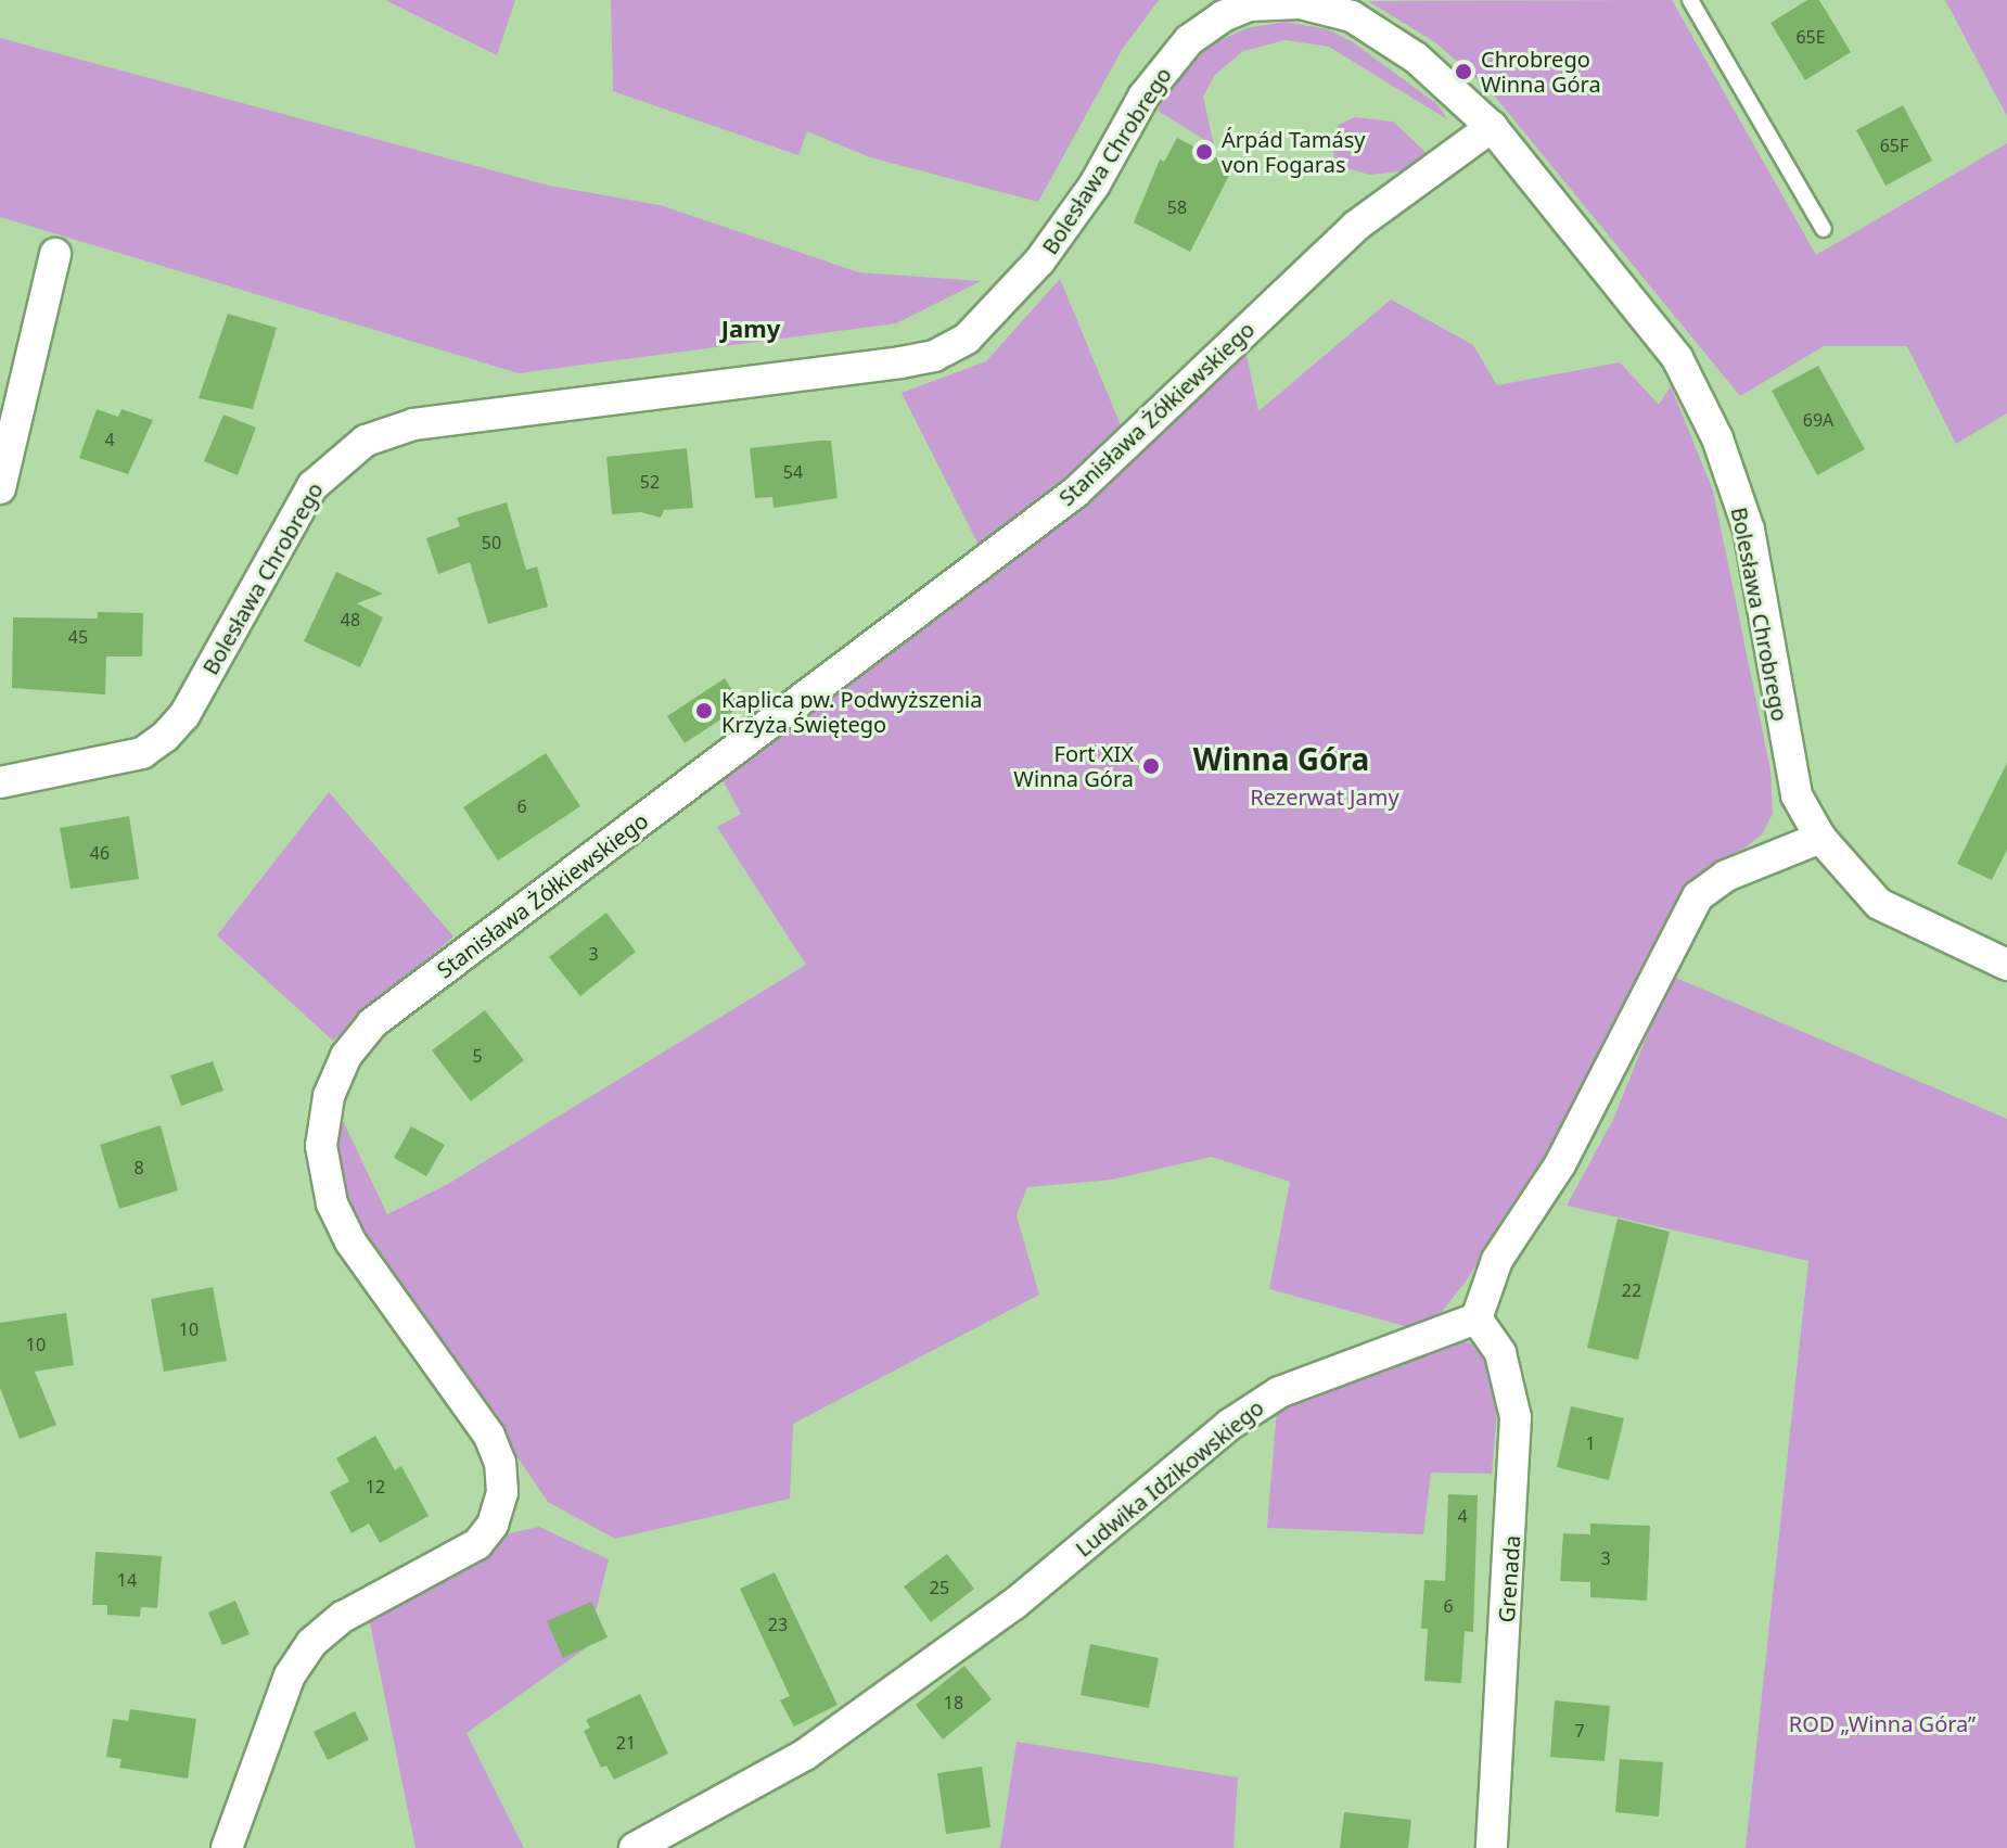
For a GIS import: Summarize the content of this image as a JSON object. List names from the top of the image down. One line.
{"streets":{"street":["Bolesława Chrobrego","Stanisława Żółkiewskiego","Ludwika Idzikowskiego","Grenada"]},"crossings":[["Bolesława Chrobrego","Stanisława Żółkiewskiego"],["Ludwika Idzikowskiego","Grenada"]],"districts":["Jamy","Winna Góra"],"parks":["Rezerwat Jamy","ROD „Winna Góra”"],"places":["Chrobrego Winna Góra","Árpád Tamásy von Fogaras","Kaplica pw. Podwyższenia Krzyża Świętego","Fort XIX Winna Góra"],"house_numbers":["65E","65F","58","69A","4","54","52","50","48","45","6","46","3","5","8","22","10","10","1","12","4","3","14","25","6","23","18","7","21"]}
